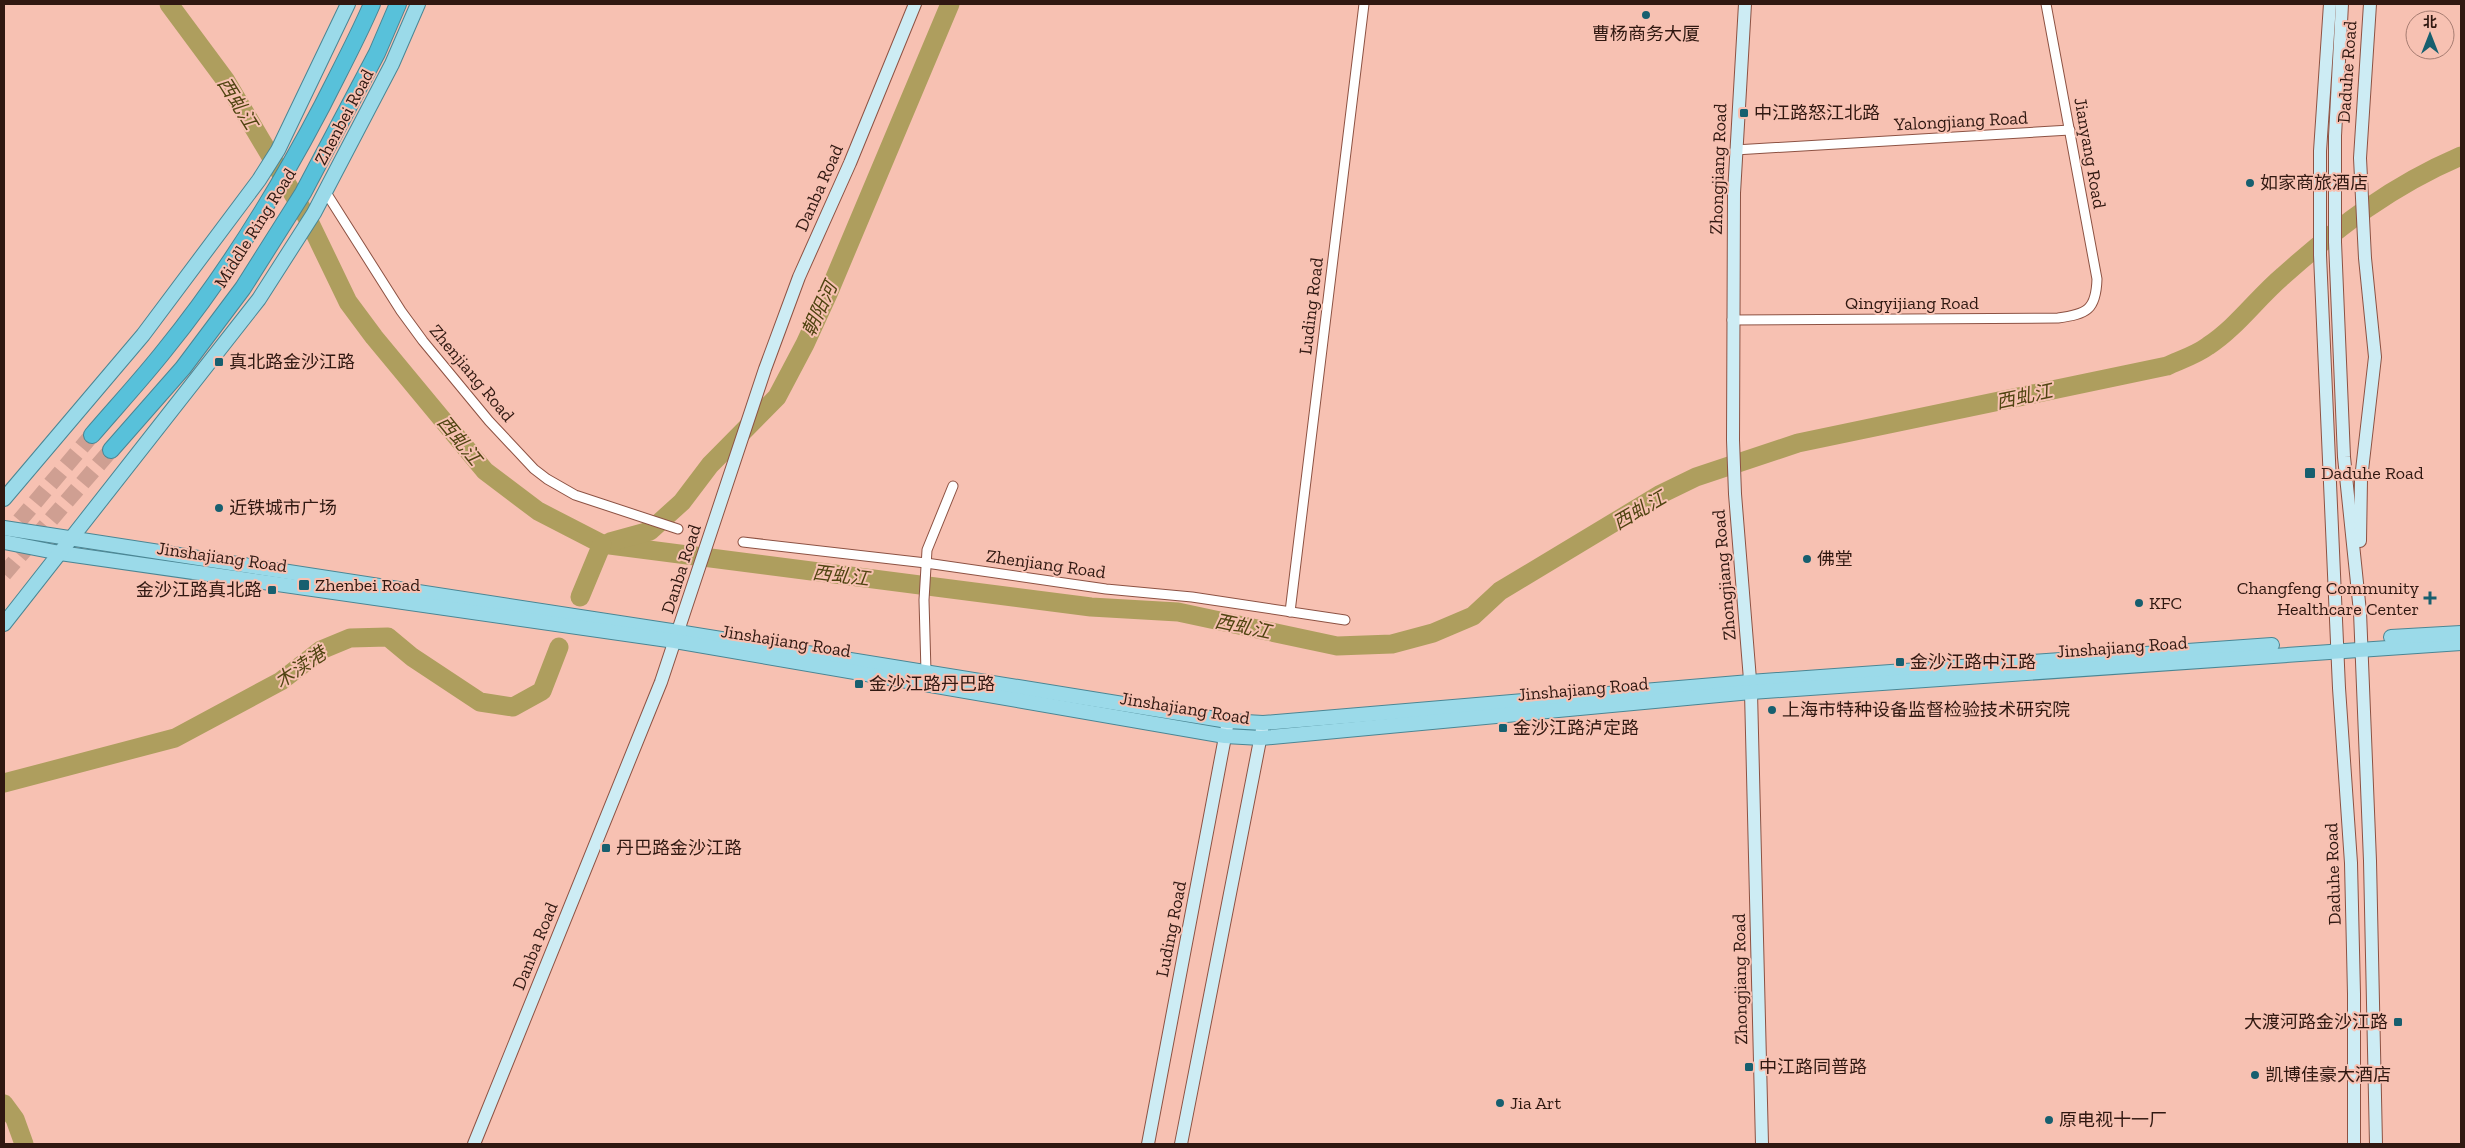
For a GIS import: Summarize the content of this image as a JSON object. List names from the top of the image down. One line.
{"streets":{"highway":["Middle Ring Road"],"main road":["Daduhe Road","Zhenbei Road","Zhongjiang Road","Danba Road","Luding Road","Jinshajiang Road"],"street":["Yalongjiang Road","Jianyang Road","Qingyijiang Road","Zhenjiang Road"]},"crossings":[["Daduhe Road","Jinshajiang Road"],["Zhenbei Road","Zhenjiang Road"],["Zhenbei Road","Jinshajiang Road"],["Yalongjiang Road","Jianyang Road"],["Yalongjiang Road","Zhongjiang Road"],["Jianyang Road","Qingyijiang Road"],["Zhongjiang Road","Qingyijiang Road"],["Zhongjiang Road","Jinshajiang Road"],["Danba Road","Jinshajiang Road"],["Luding Road","Zhenjiang Road"],["Luding Road","Jinshajiang Road"]],"water":["西虬江","朝阳河","木渎港"],"places":{"other":["曹杨商务大厦","如家商旅酒店","近铁城市广场","佛堂","KFC","上海市特种设备监督检验技术研究院","凯博佳豪大酒店","Jia Art","原电视十一厂"],"transit":["中江路怒江北路","真北路金沙江路","Daduhe Road","Zhenbei Road","金沙江路真北路","金沙江路中江路","金沙江路丹巴路","金沙江路泸定路","丹巴路金沙江路","大渡河路金沙江路","中江路同普路"],"health":["Changfeng Community Healthcare Center"]},"north":"top"}
